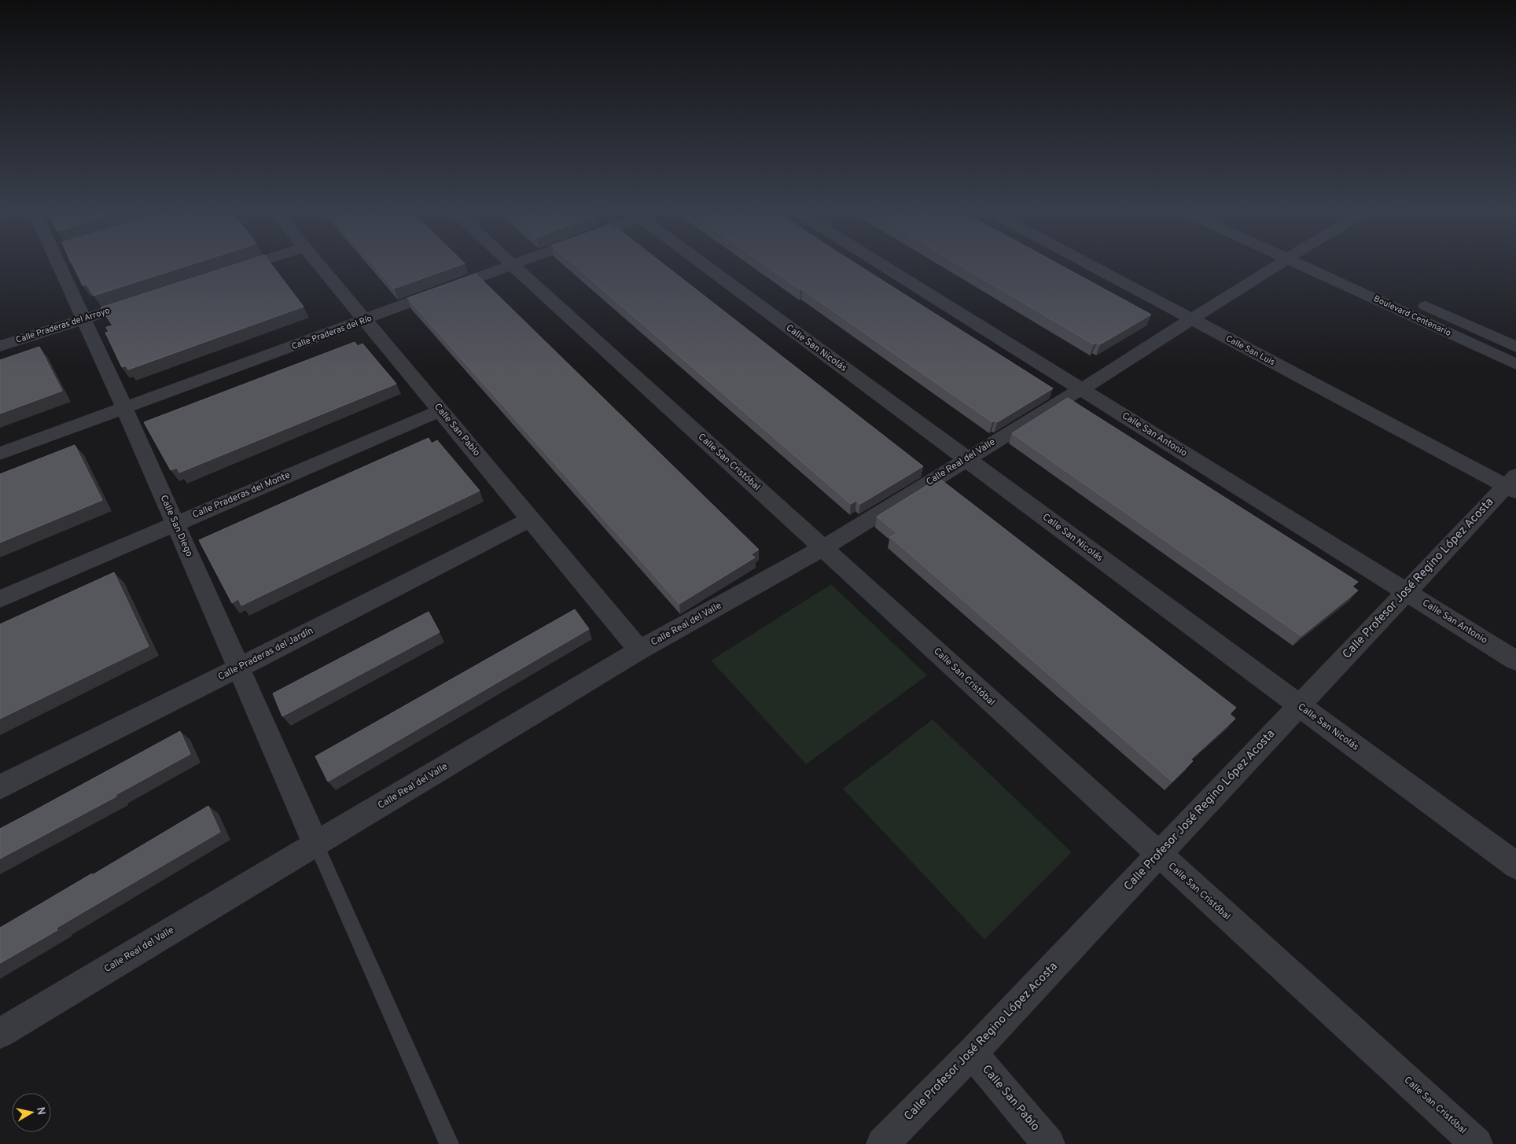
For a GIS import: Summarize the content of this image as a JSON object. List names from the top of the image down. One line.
{"streets":{"street":["Boulevard Centenario","Calle Praderas del Arroyo","Calle Praderas del Río","Calle San Nicolás","Calle San Luis","Calle San Pablo","Calle San Antonio","Calle San Cristóbal","Calle Real del Valle","Calle Praderas del Monte","Calle San Diego","Calle Profesor José Regino López Acosta","Calle Praderas del Jardín"]},"crossings":[["Calle Praderas del Arroyo","Calle San Diego"],["Calle Praderas del Río","Calle San Pablo"],["Calle Praderas del Río","Calle San Cristóbal"],["Calle Praderas del Río","Calle San Diego"],["Calle San Nicolás","Calle Real del Valle"],["Calle San Nicolás","Calle Profesor José Regino López Acosta"],["Calle San Luis","Calle Real del Valle"],["Calle San Luis","Calle Profesor José Regino López Acosta"],["Calle San Pablo","Calle Real del Valle"],["Calle San Pablo","Calle Praderas del Monte"],["Calle San Pablo","Calle Profesor José Regino López Acosta"],["Calle San Pablo","Calle Praderas del Jardín"],["Calle San Antonio","Calle Real del Valle"],["Calle San Antonio","Calle Profesor José Regino López Acosta"],["Calle San Cristóbal","Calle Real del Valle"],["Calle San Cristóbal","Calle Profesor José Regino López Acosta"],["Calle Real del Valle","Calle San Diego"],["Calle Praderas del Monte","Calle San Diego"],["Calle San Diego","Calle Praderas del Jardín"]],"north":"right"}
